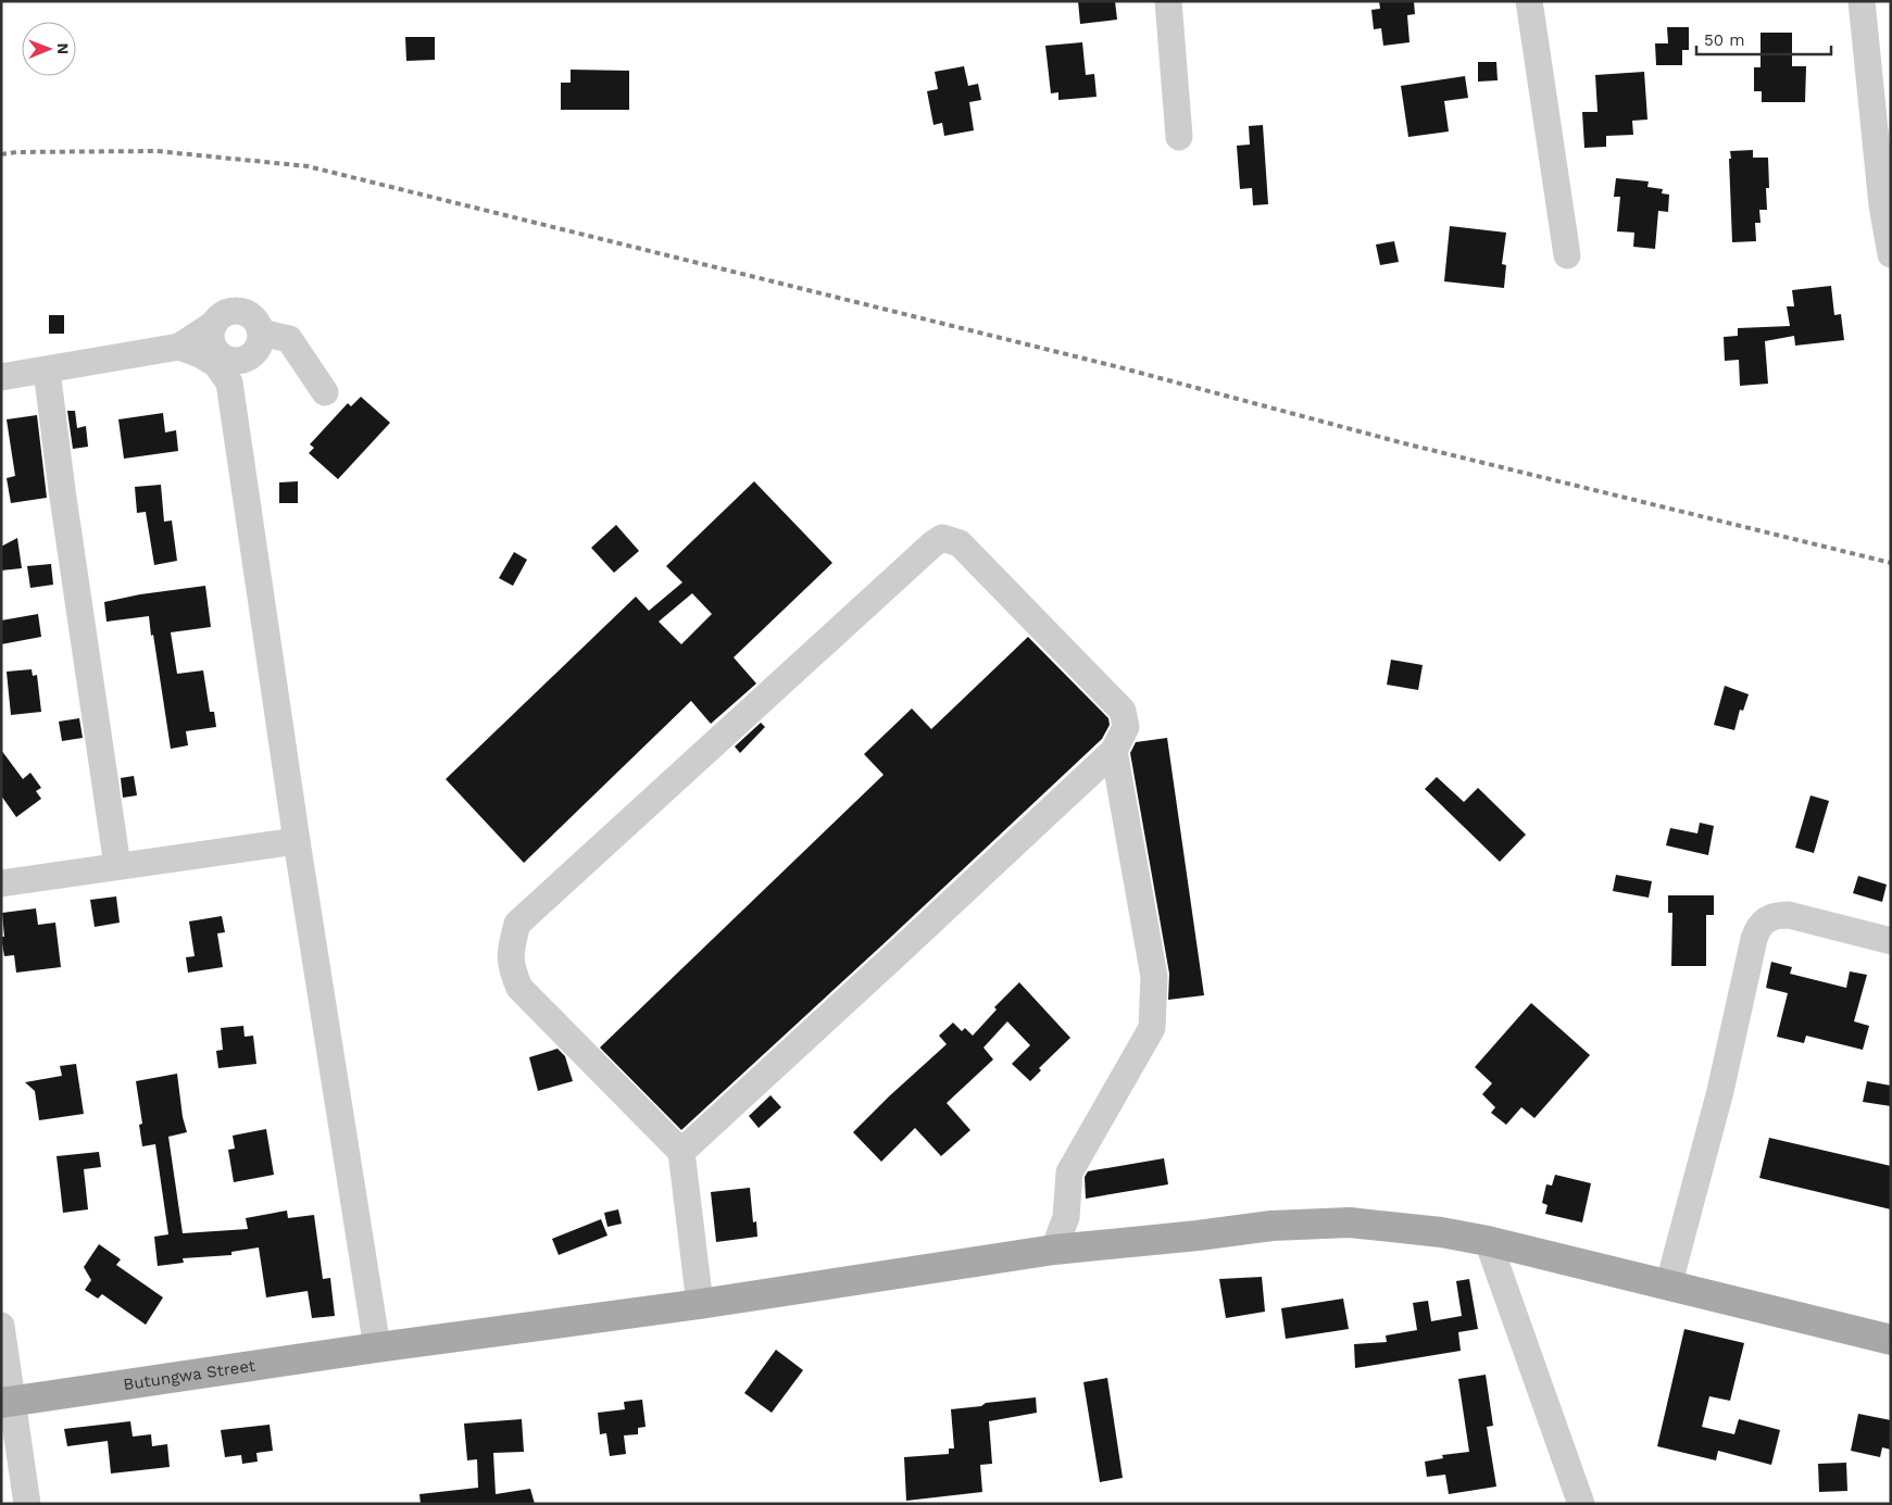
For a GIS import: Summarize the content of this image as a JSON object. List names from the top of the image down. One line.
{"streets":{"main road":["Butungwa Street"]},"scale_bar":"50 m","north":"right"}
